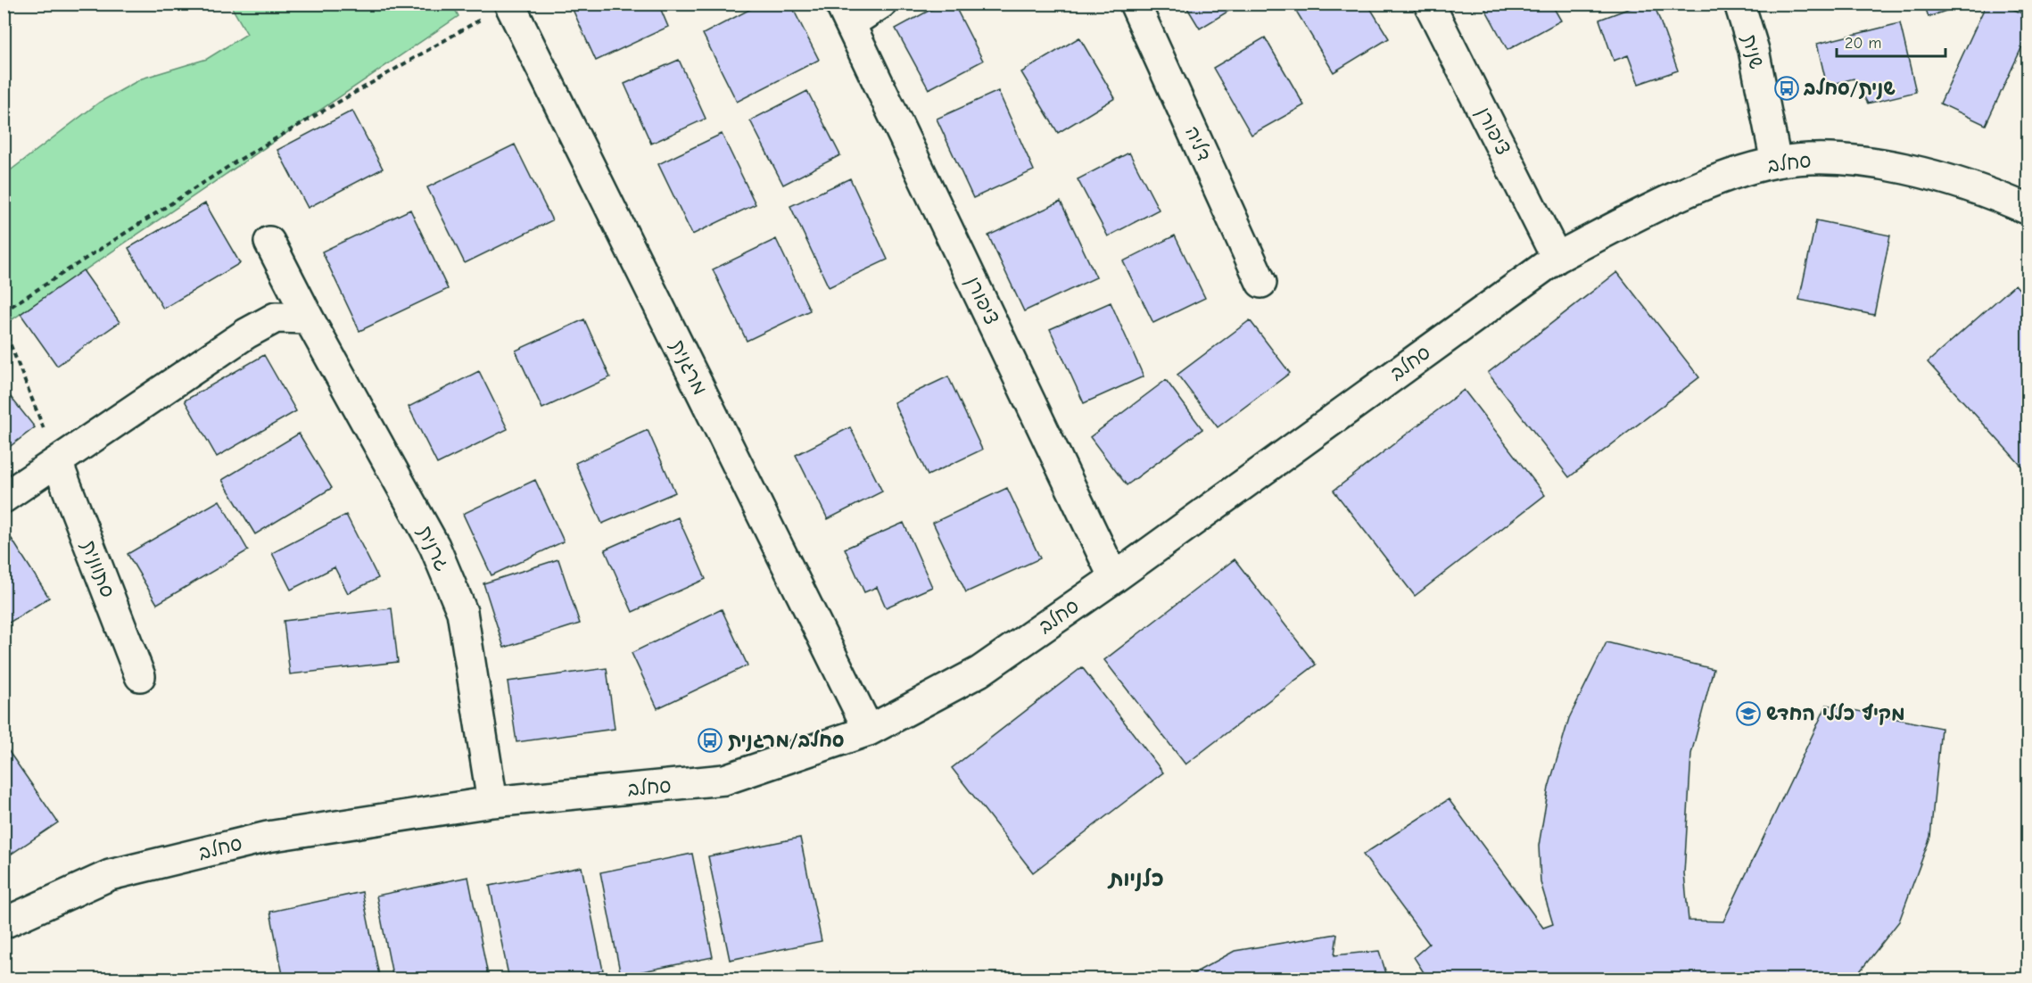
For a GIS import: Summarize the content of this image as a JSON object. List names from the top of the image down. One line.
{"streets":{"street":["שנית","ציפורן","דליה","סחלב","מרגנית","גרנית","סתוונית"]},"crossings":[["שנית","סחלב"],["ציפורן","סחלב"],["סחלב","מרגנית"],["סחלב","גרנית"]],"districts":["כלניות"],"places":{"bus stop":["שנית/סחלב","סחלב/מרגנית"],"school or university":["מקיף כללי החדש"]},"scale_bar":"20 m"}
